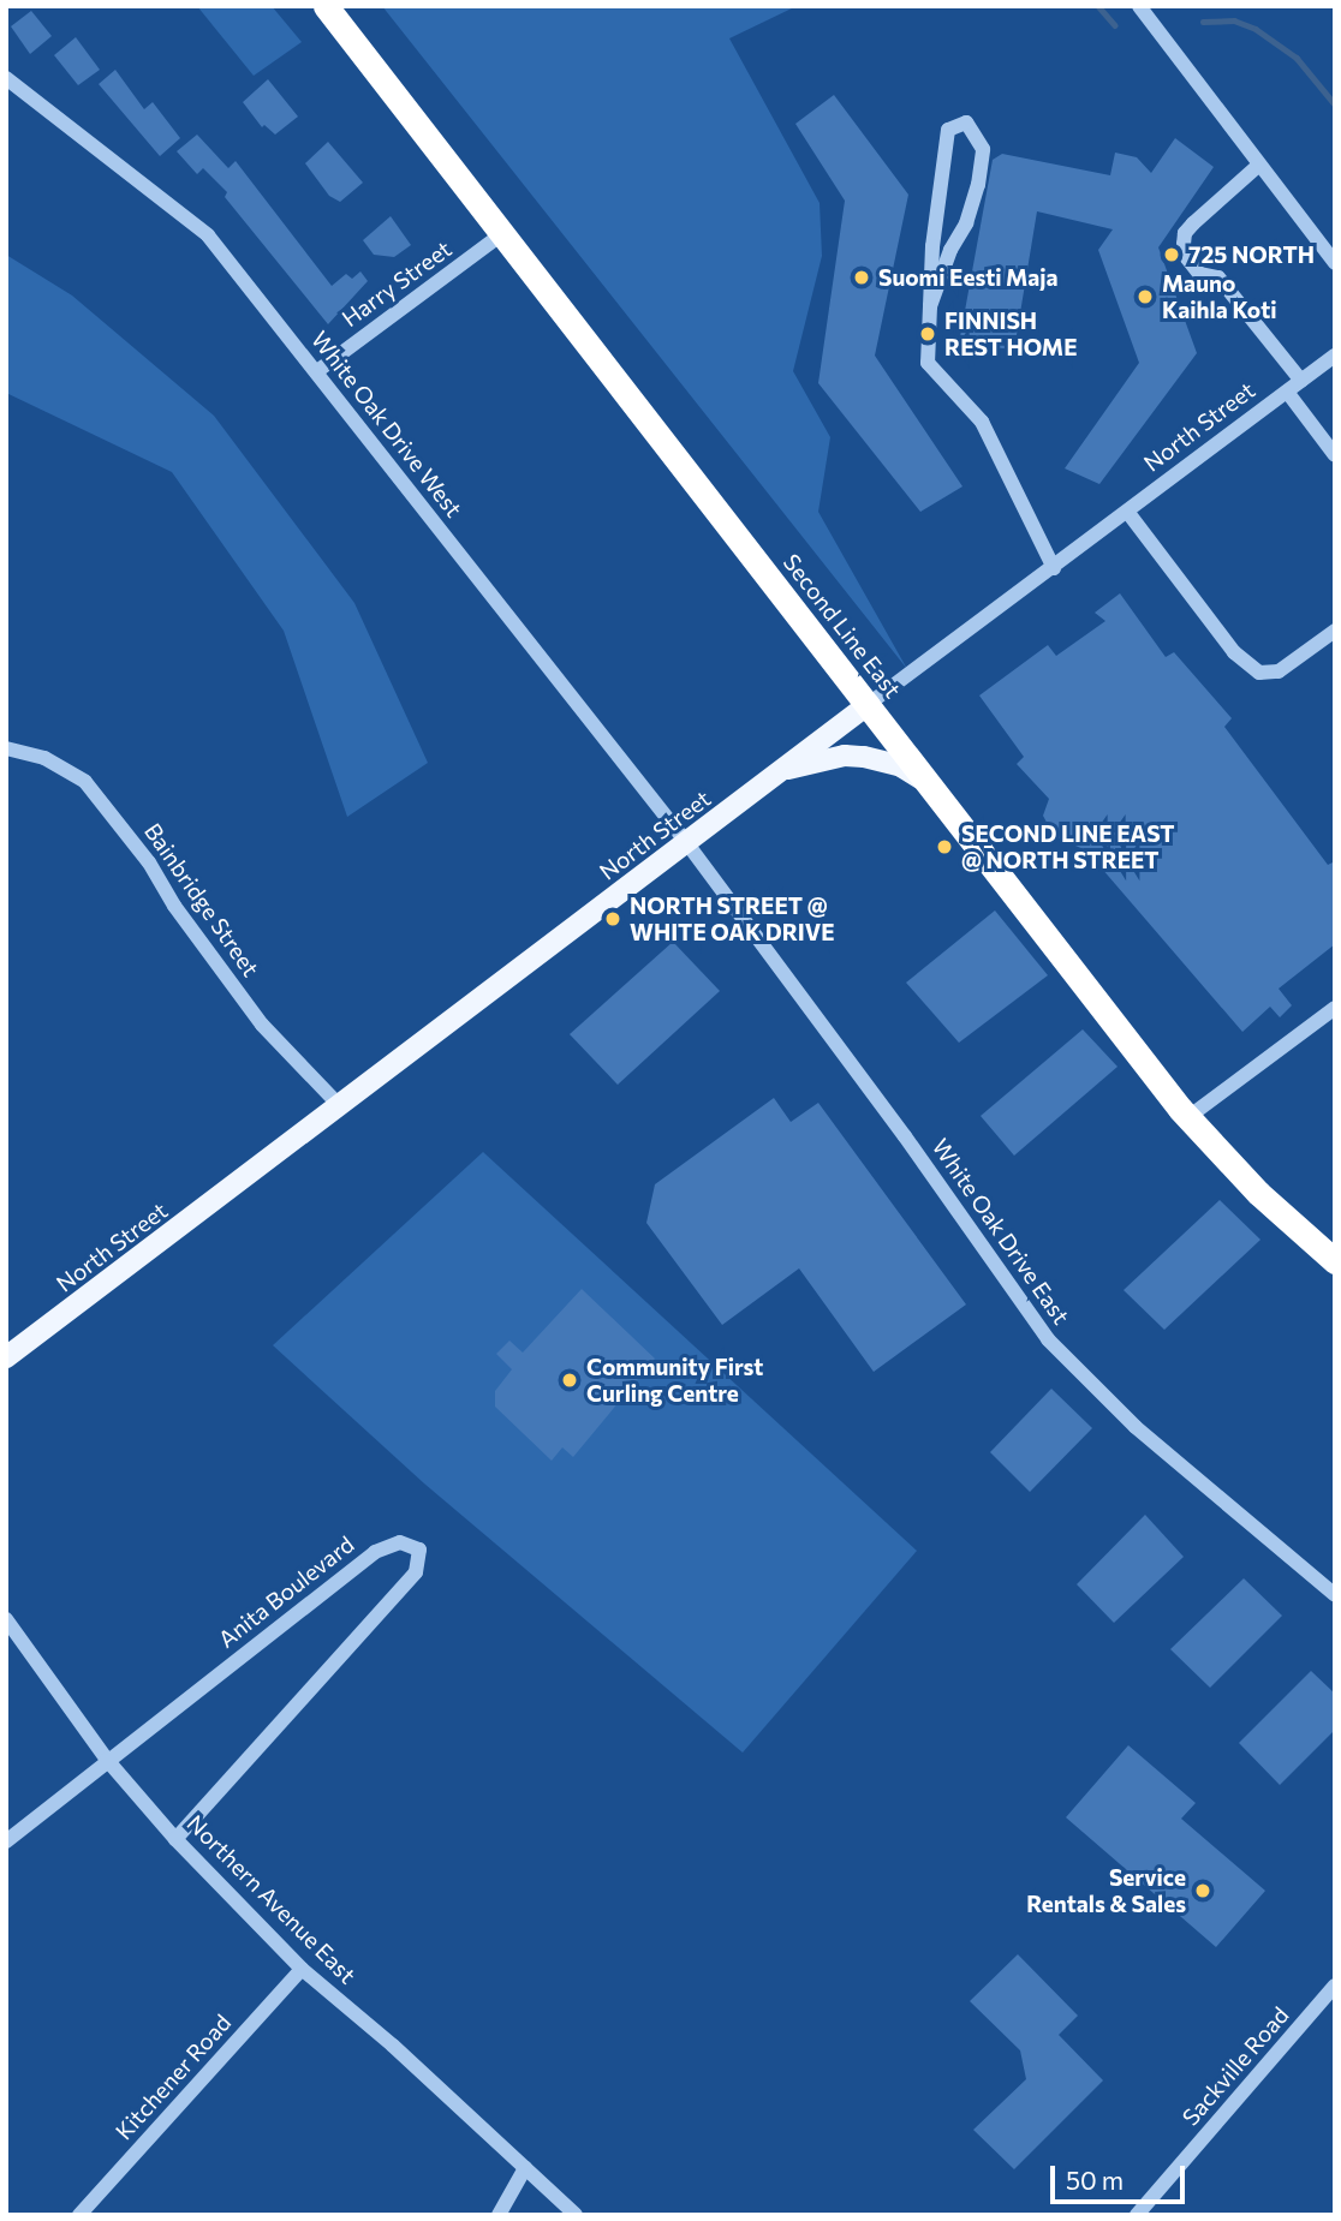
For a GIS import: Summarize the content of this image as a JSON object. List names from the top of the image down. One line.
{"streets":{"highway":["Second Line East"],"main road":["North Street"],"street":["Harry Street","White Oak Drive West","Bainbridge Street","White Oak Drive East","Anita Boulevard","Northern Avenue East","Sackville Road","Kitchener Road"]},"crossings":[["Harry Street","White Oak Drive West"],["Harry Street","Second Line East"],["White Oak Drive West","North Street"],["White Oak Drive West","White Oak Drive East"],["North Street","Second Line East"],["North Street","Bainbridge Street"],["North Street","White Oak Drive East"],["Anita Boulevard","Northern Avenue East"],["Northern Avenue East","Kitchener Road"]],"places":["725 NORTH","Suomi Eesti Maja","Mauno Kaihla Koti","FINNISH REST HOME","SECOND LINE EAST @ NORTH STREET","NORTH STREET @ WHITE OAK DRIVE","Community First Curling Centre","Service Rentals & Sales"],"scale_bar":"50 m"}
